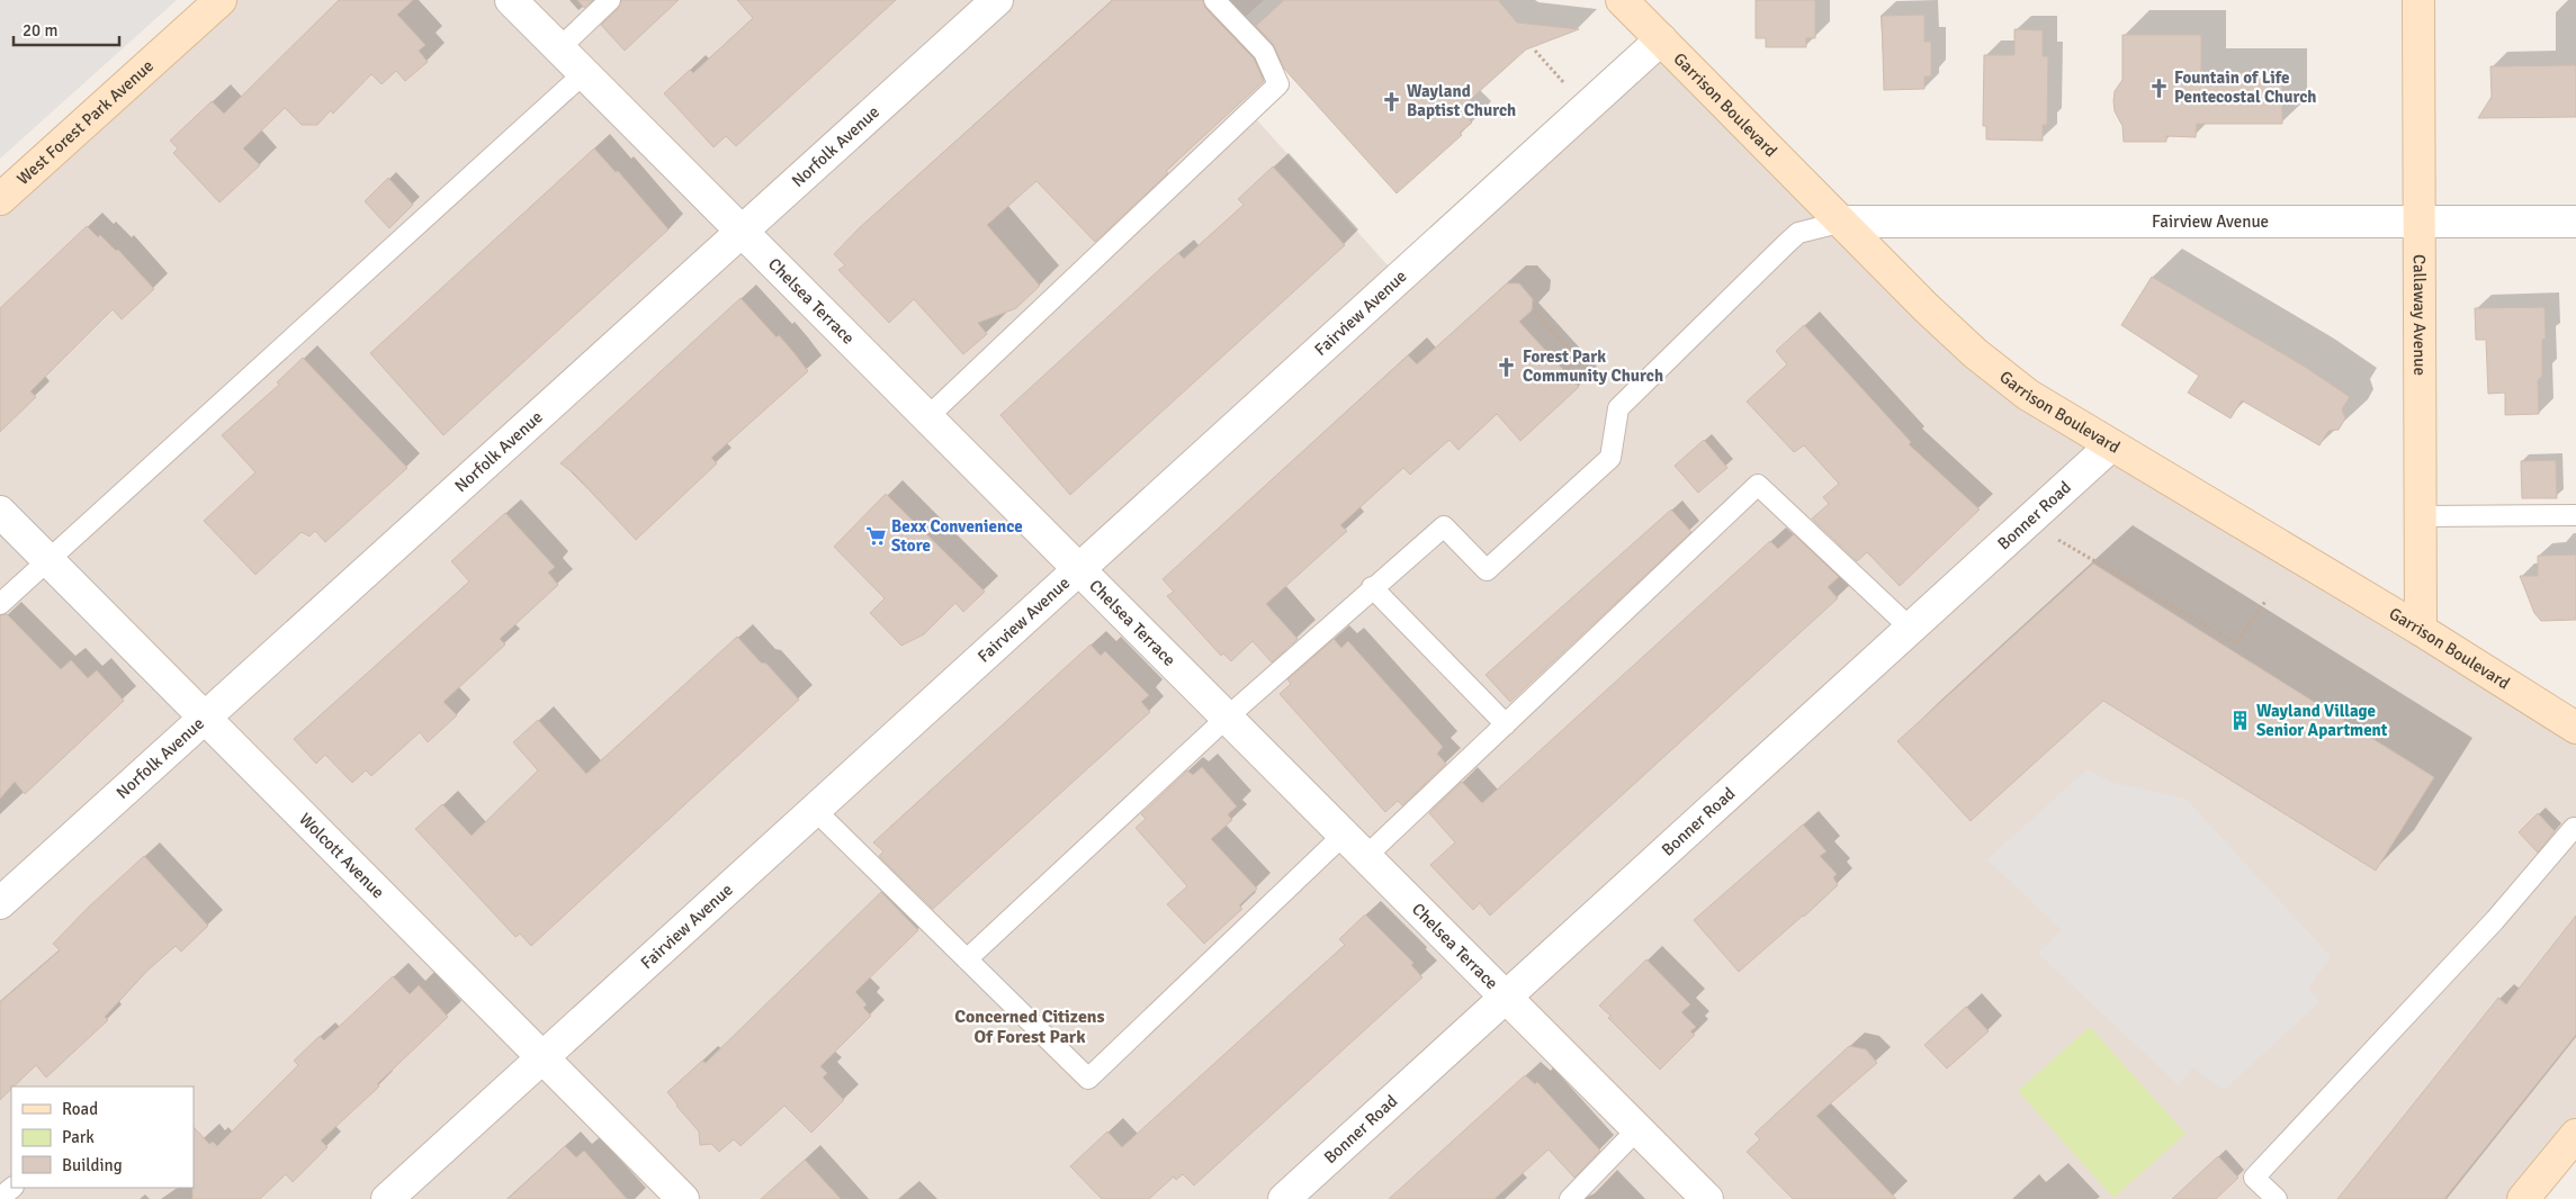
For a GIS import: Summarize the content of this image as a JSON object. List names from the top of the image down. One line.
{"streets":{"main road":["Garrison Boulevard","West Forest Park Avenue","Callaway Avenue"],"street":["Norfolk Avenue","Fairview Avenue","Chelsea Terrace","Bonner Road","Wolcott Avenue"]},"crossings":[["Garrison Boulevard","Fairview Avenue"],["Garrison Boulevard","Callaway Avenue"],["Garrison Boulevard","Bonner Road"],["Norfolk Avenue","Chelsea Terrace"],["Norfolk Avenue","Wolcott Avenue"],["Fairview Avenue","Chelsea Terrace"],["Fairview Avenue","Callaway Avenue"],["Fairview Avenue","Wolcott Avenue"],["Chelsea Terrace","Bonner Road"]],"districts":["Concerned Citizens Of Forest Park"],"places":{"church":["Fountain of Life Pentecostal Church","Wayland Baptist Church","Forest Park Community Church"],"supermarket":["Bexx Convenience Store"],"building":["Wayland Village Senior Apartment"]},"legend":["Road","Park","Building"],"scale_bar":"20 m"}
